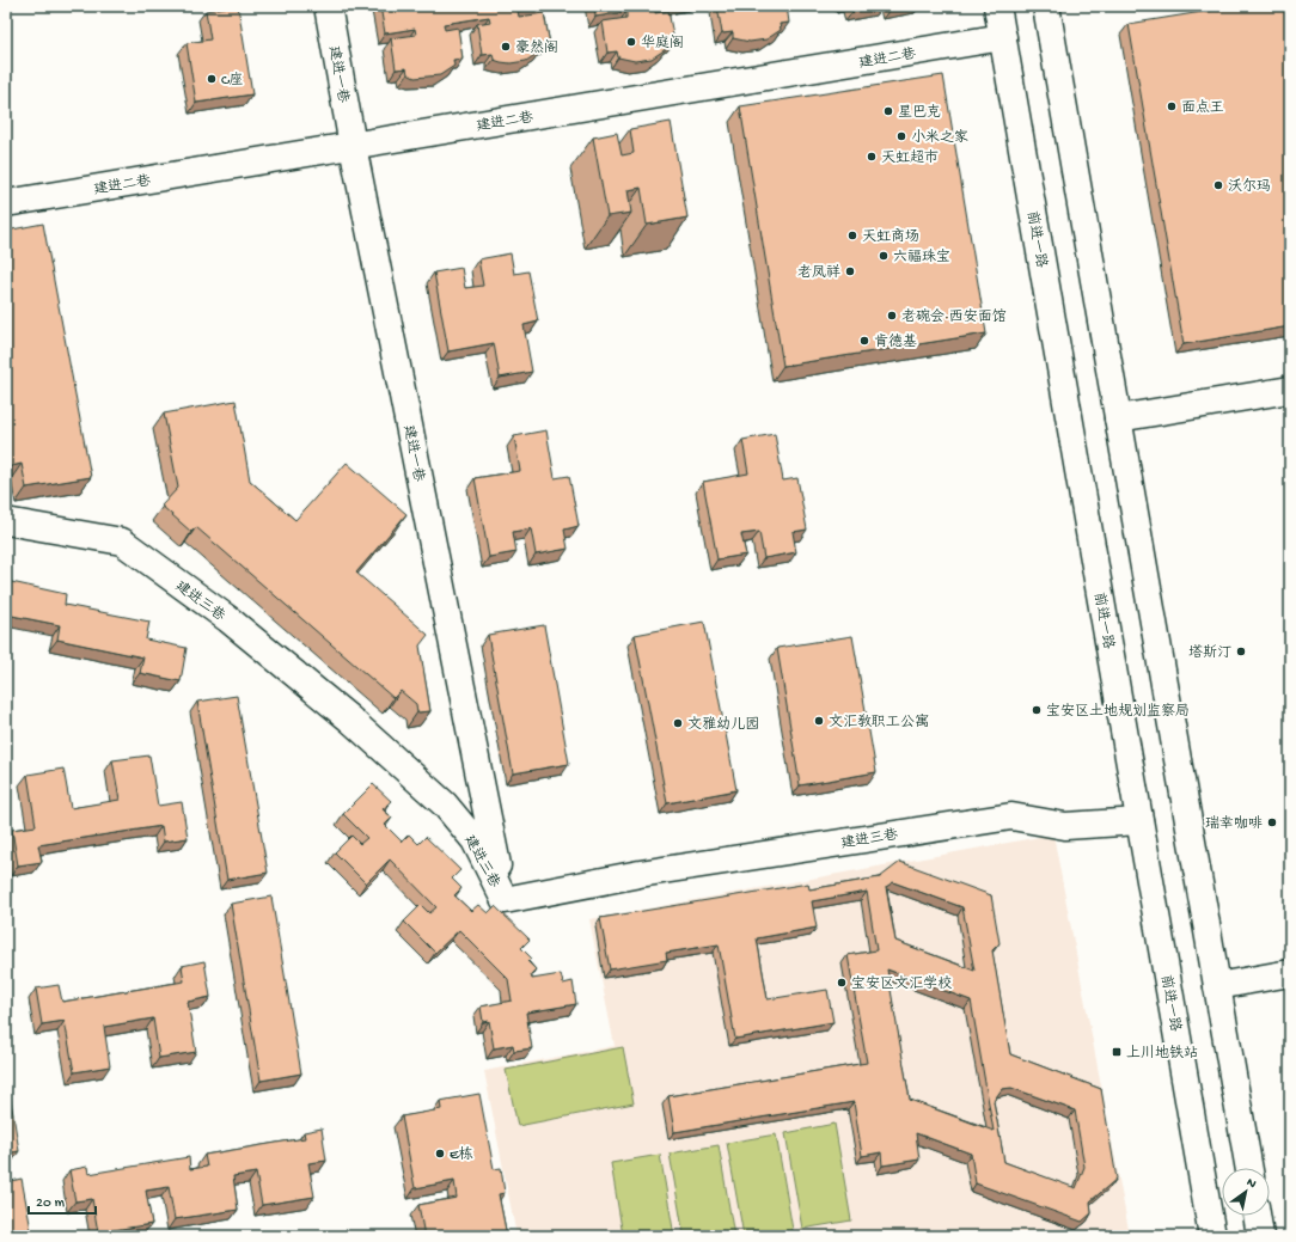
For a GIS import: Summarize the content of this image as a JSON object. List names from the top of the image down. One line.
{"streets":{"main road":["建进二巷","建进一巷","前进一路","建进三巷"]},"crossings":[["建进二巷","建进一巷"],["建进二巷","前进一路"],["建进一巷","建进三巷"],["前进一路","建进三巷"]],"places":{"other":["华庭阁","豪然阁","C座","面点王","星巴克","小米之家","天虹超市","沃尔玛","天虹商场","六福珠宝","老凤祥","老碗会·西安面馆","肯德基","塔斯汀","宝安区土地规划监察局","文汇教职工公寓","文雅幼儿园","瑞幸咖啡","宝安区文汇学校","E栋"],"transit":["上川地铁站"]},"scale_bar":"20 m","north":"top right"}
